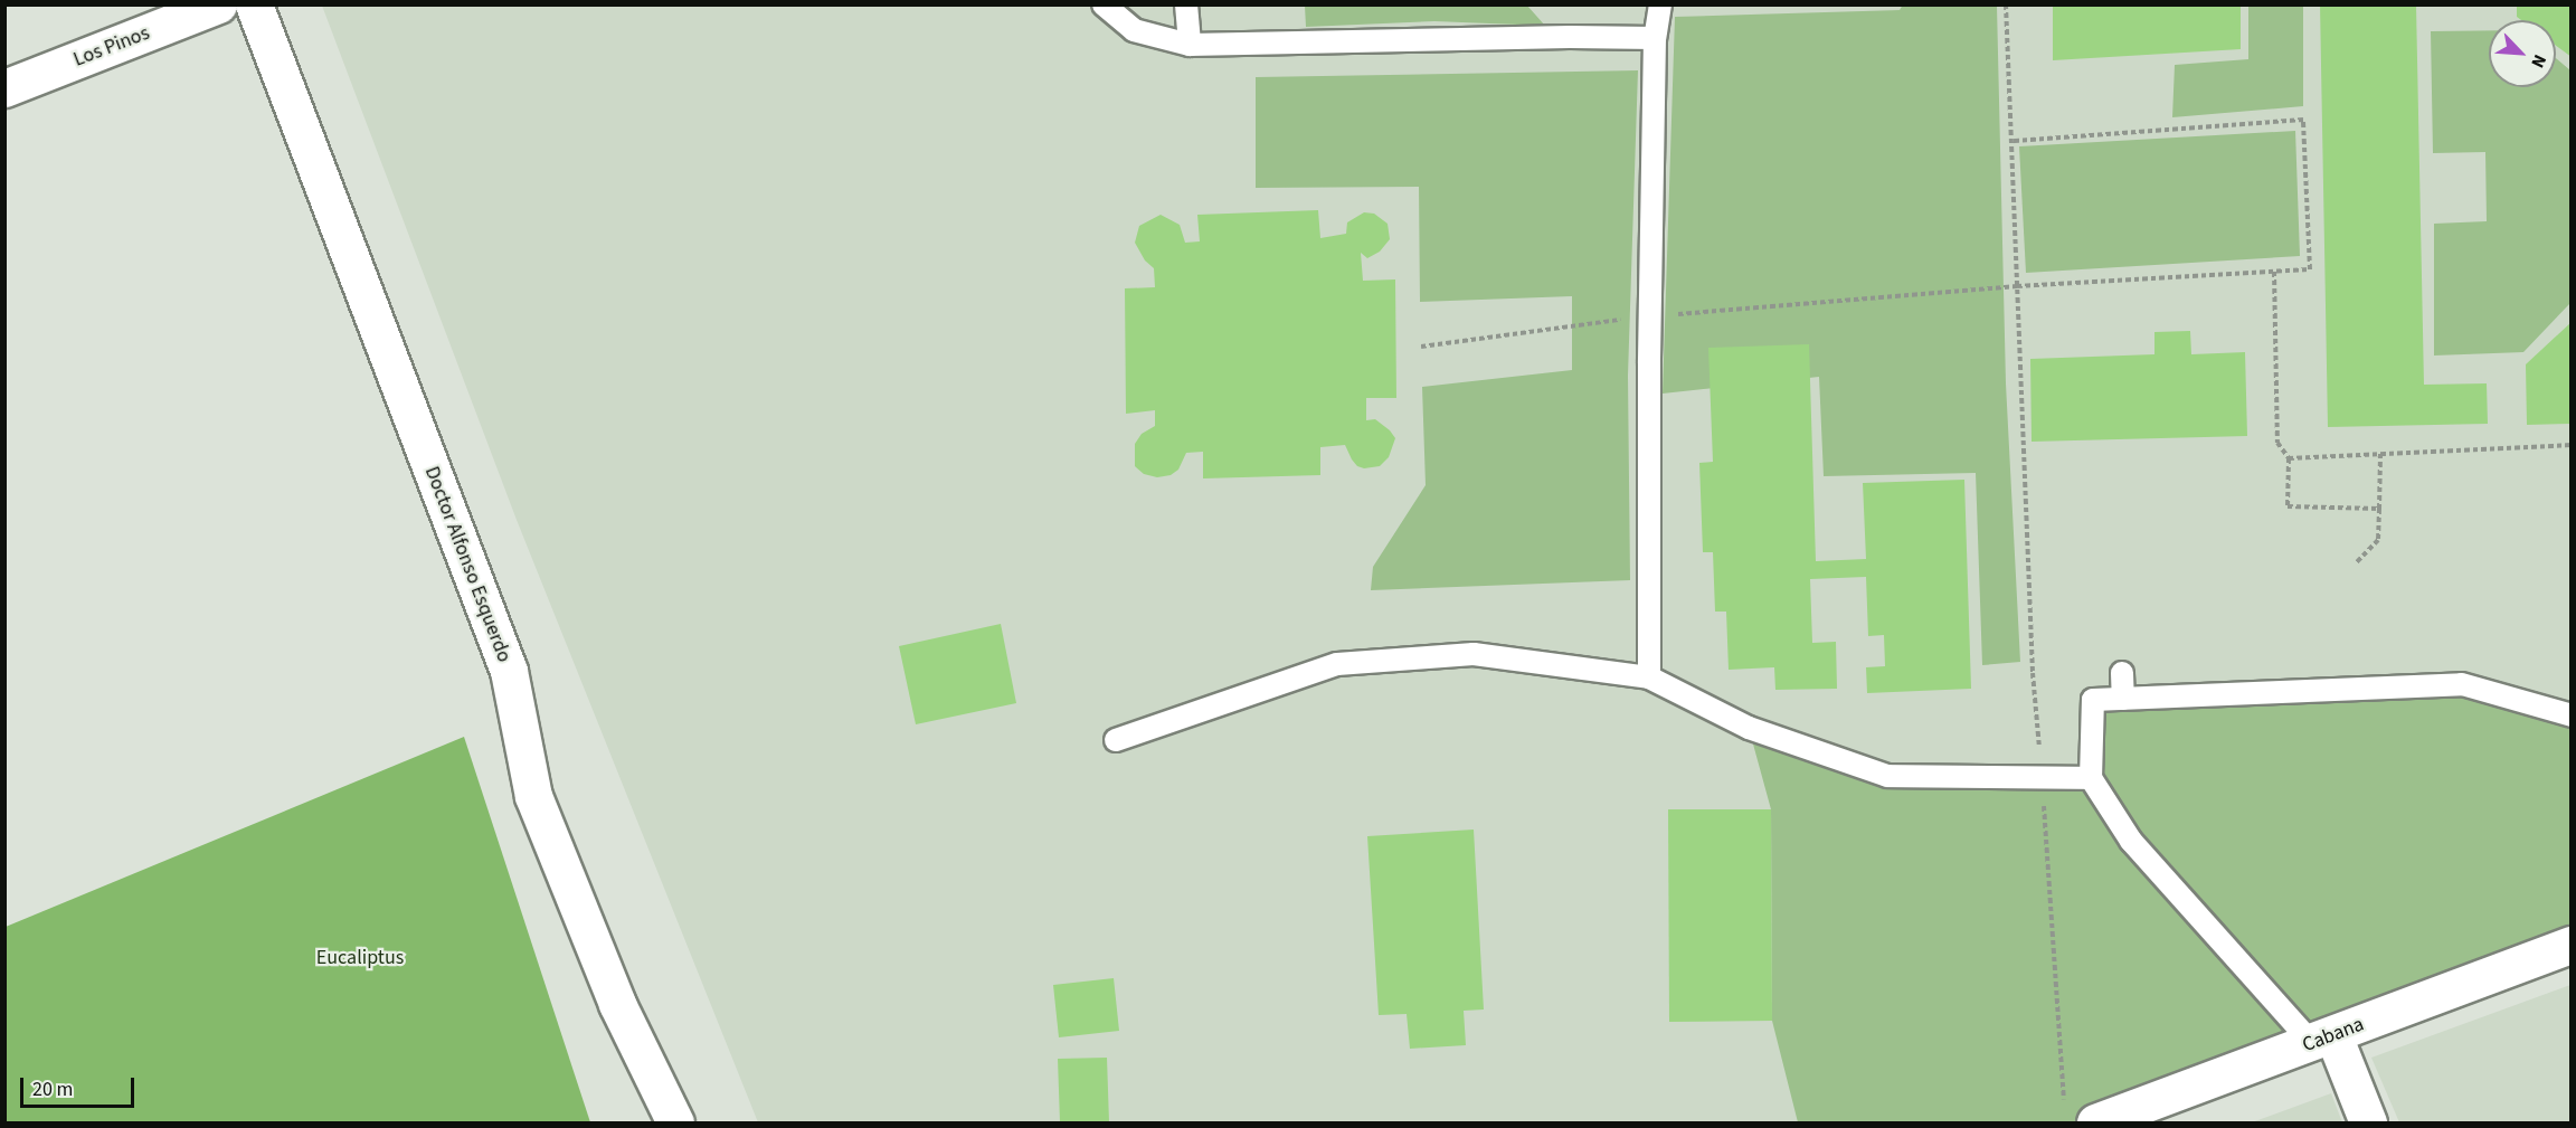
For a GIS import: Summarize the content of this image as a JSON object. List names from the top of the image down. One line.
{"streets":{"street":["Los Pinos","Doctor Alfonso Esquerdo","Cabana"]},"parks":["Eucaliptus"],"scale_bar":"20 m","north":"bottom right"}
